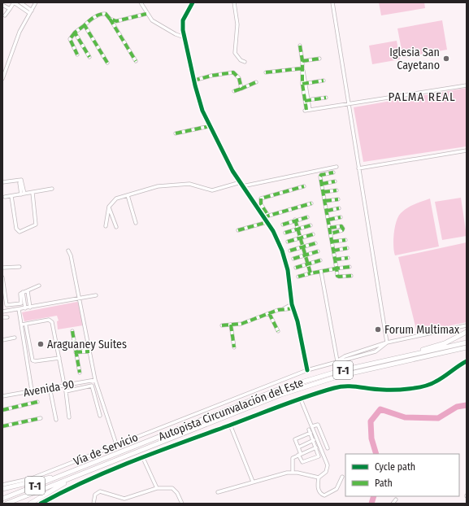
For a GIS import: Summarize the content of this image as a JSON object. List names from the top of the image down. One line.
{"streets":{"highway":["T-1","Autopista Circunvalación del Este"],"street":["Avenida 90","Vía de Servicio"]},"districts":["PALMA REAL"],"places":["Iglesia San Cayetano","Forum Multimax","Araguaney Suites"],"legend":["Cycle path","Path"]}
